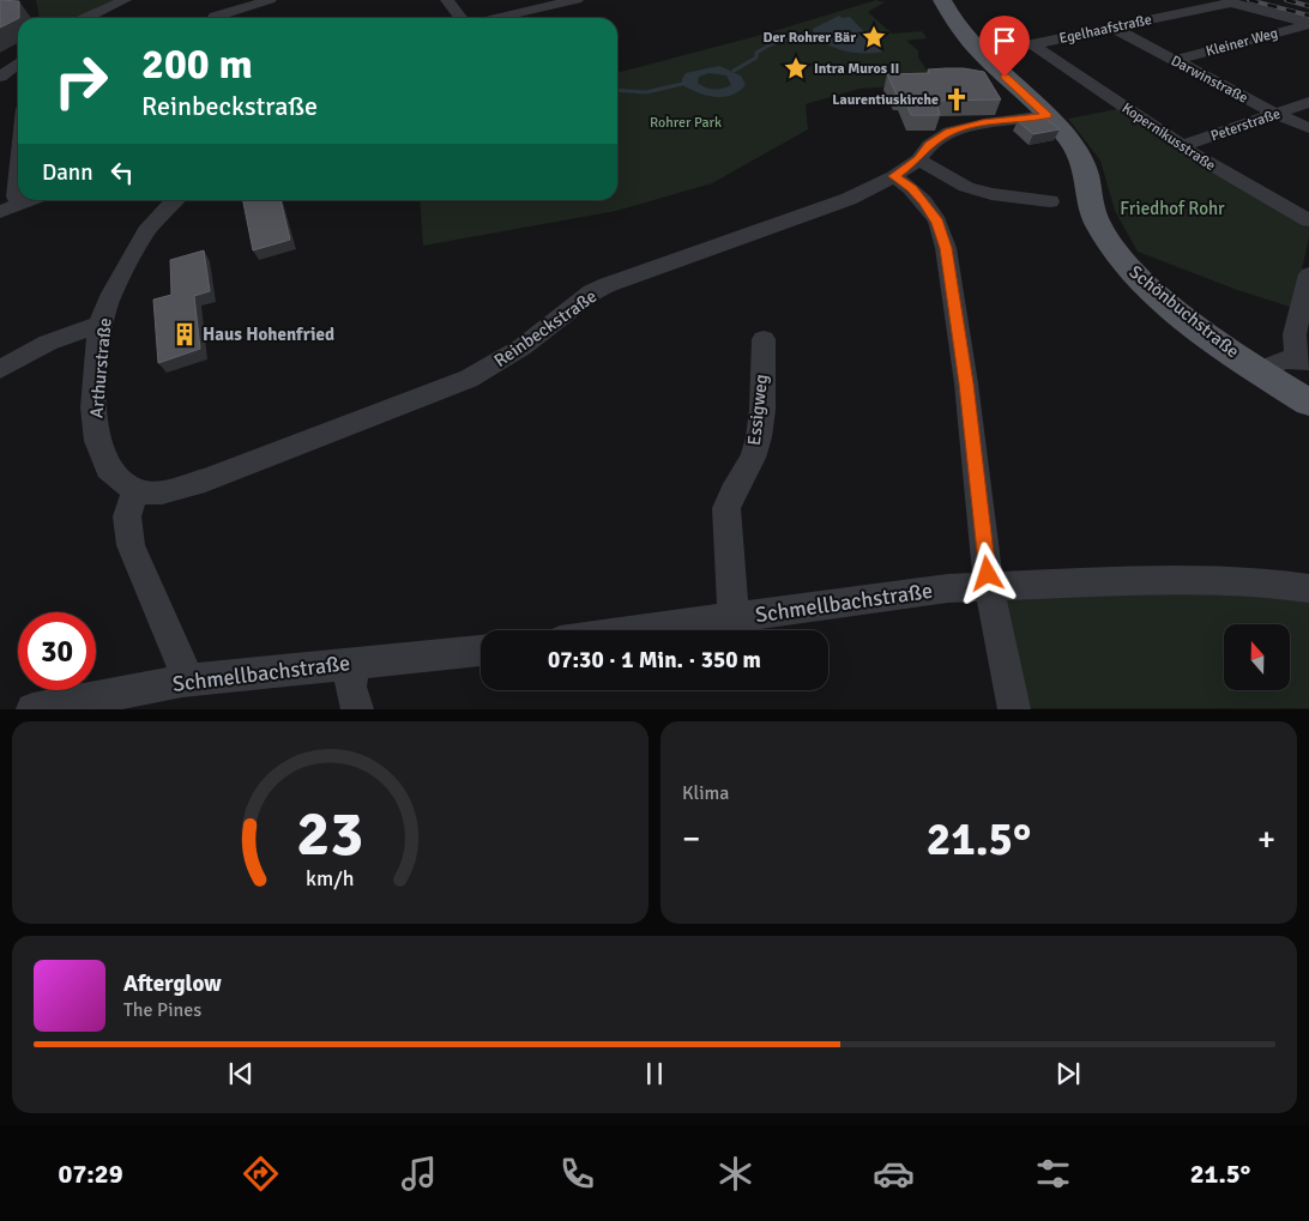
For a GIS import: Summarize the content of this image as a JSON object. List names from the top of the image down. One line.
{"streets":{"main road":["Schönbuchstraße"],"street":["Egelhaafstraße","Kleiner Weg","Darwinstraße","Peterstraße","Kopernikusstraße","Reinbeckstraße","Arthurstraße","Essigweg","Schmellbachstraße"]},"crossings":[["Egelhaafstraße","Kleiner Weg"],["Egelhaafstraße","Darwinstraße"],["Egelhaafstraße","Kopernikusstraße"],["Egelhaafstraße","Schönbuchstraße"],["Kleiner Weg","Darwinstraße"],["Darwinstraße","Peterstraße"],["Peterstraße","Kopernikusstraße"],["Schönbuchstraße","Reinbeckstraße"],["Reinbeckstraße","Arthurstraße"],["Essigweg","Schmellbachstraße"]],"parks":["Rohrer Park","Friedhof Rohr"],"places":{"place":["Der Rohrer Bär","Intra Muros II"],"church":["Laurentiuskirche"],"building":["Haus Hohenfried"]},"north":"top","page":{"turn":["200 m","Reinbeckstraße"],"then":"Dann","limit":"30","trip":"07:30 · 1 Min. · 350 m","tile":"Klima","heat":["−","21.5°","+"],"song":["Afterglow","The Pines"],"tabs":["07:29","21.5°"],"gauge":["23","km/h"]}}
